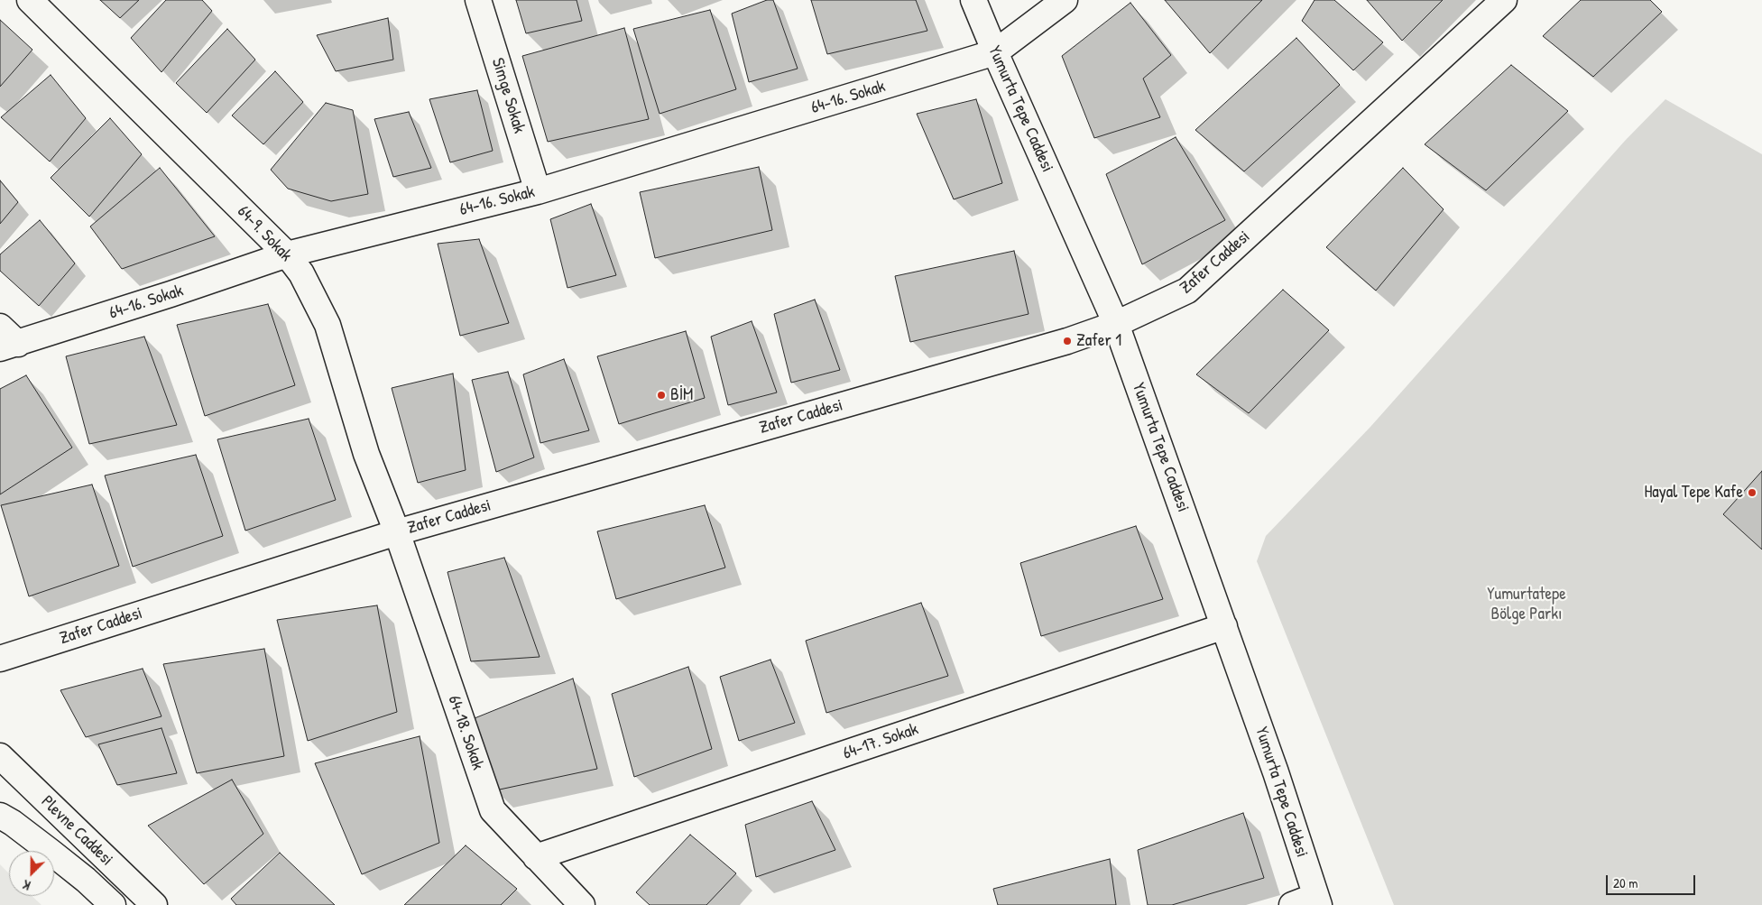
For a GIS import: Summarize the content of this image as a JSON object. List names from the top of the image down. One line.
{"streets":{"street":["Simge Sokak","64-16. Sokak","Yumurta Tepe Caddesi","64-9. Sokak","Zafer Caddesi","64-18. Sokak","64-17. Sokak","Plevne Caddesi"]},"crossings":[["Simge Sokak","64-16. Sokak"],["64-16. Sokak","Yumurta Tepe Caddesi"],["64-16. Sokak","64-9. Sokak"],["Yumurta Tepe Caddesi","Zafer Caddesi"],["Yumurta Tepe Caddesi","64-17. Sokak"],["64-9. Sokak","Zafer Caddesi"],["64-9. Sokak","64-18. Sokak"],["Zafer Caddesi","64-18. Sokak"],["64-18. Sokak","64-17. Sokak"]],"parks":["Yumurtatepe Bölge Parkı"],"places":["Zafer 1","BİM","Hayal Tepe Kafe"],"scale_bar":"20 m","north":"bottom left"}
